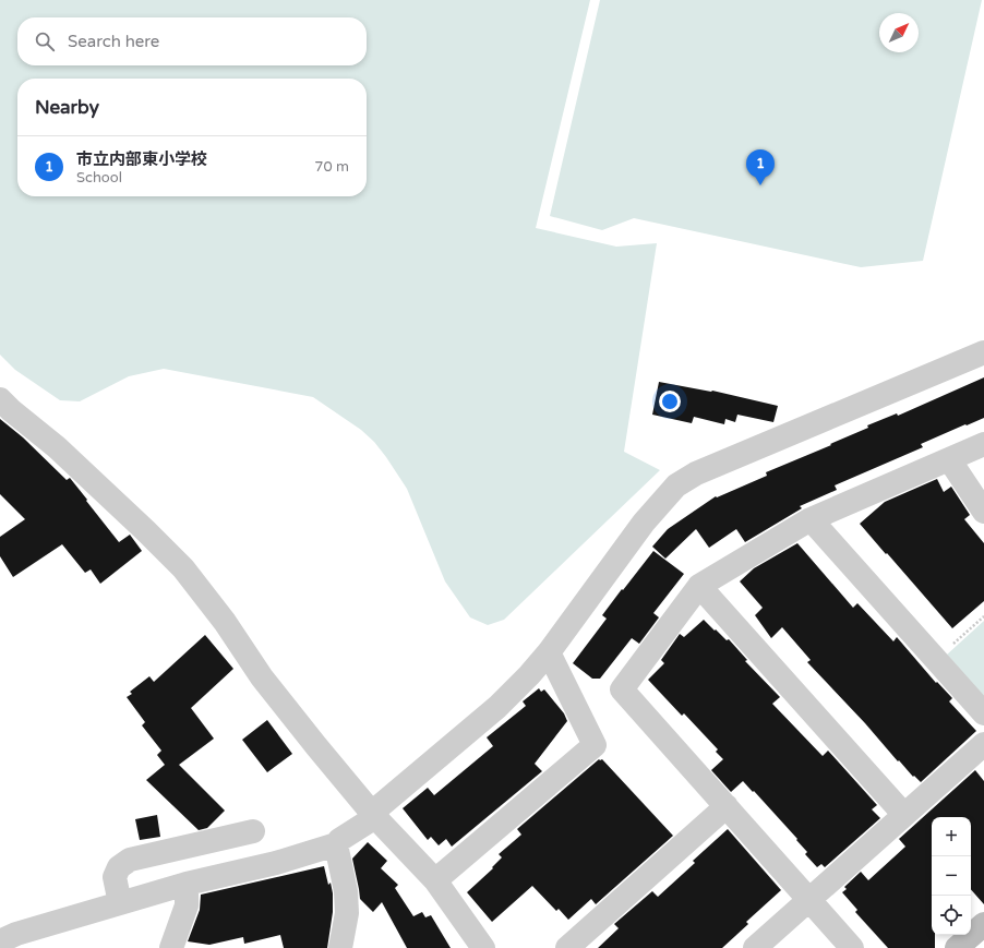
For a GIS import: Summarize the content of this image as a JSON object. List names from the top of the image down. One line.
{"north":"top right","page":{"search":"Search here","heading":"Nearby","list":[{"mark":"1","name":"市立内部東小学校","note":"School","value":"70 m"}],"pins":"1","map_buttons":["+","−"]}}
